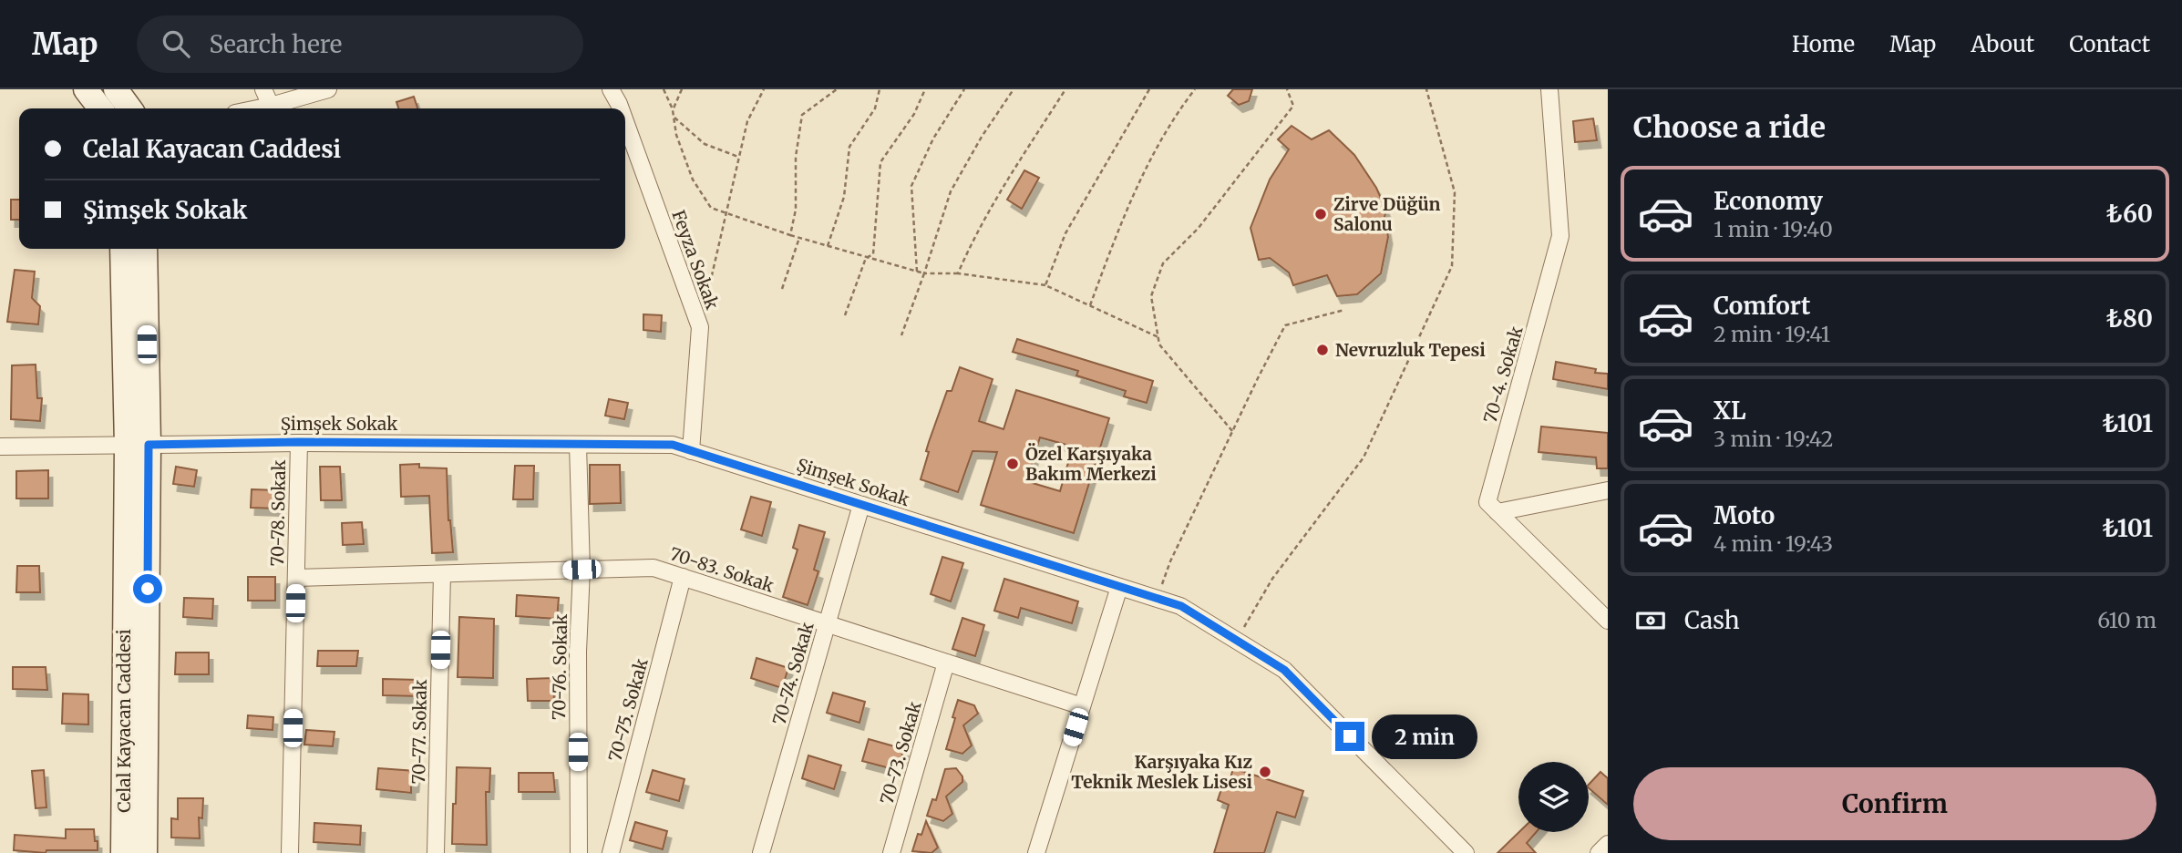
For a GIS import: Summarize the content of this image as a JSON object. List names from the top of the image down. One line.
{"streets":{"street":["Feyza Sokak","70-4. Sokak","Şimşek Sokak","70-78. Sokak","70-83. Sokak","70-76. Sokak","70-74. Sokak","70-75. Sokak","Celal Kayacan Caddesi","70-77. Sokak","70-73. Sokak"]},"crossings":[["Feyza Sokak","Şimşek Sokak"],["Şimşek Sokak","70-78. Sokak"],["Şimşek Sokak","70-76. Sokak"],["Şimşek Sokak","70-74. Sokak"],["Şimşek Sokak","Celal Kayacan Caddesi"],["70-78. Sokak","70-83. Sokak"],["70-83. Sokak","70-76. Sokak"],["70-83. Sokak","70-74. Sokak"],["70-83. Sokak","70-75. Sokak"],["70-83. Sokak","70-77. Sokak"],["70-83. Sokak","70-73. Sokak"]],"places":["Zirve Düğün Salonu","Nevruzluk Tepesi","Özel Karşıyaka Bakım Merkezi","Karşıyaka Kız Teknik Meslek Lisesi"],"page":{"header":"Map","search":"Search here","nav":["Home","Map","About","Contact"],"heading":"Choose a ride","banner":["Celal Kayacan Caddesi","Şimşek Sokak"],"list":[{"name":"Economy","note":"1 min · 19:40","value":"₺60"},{"name":"Comfort","note":"2 min · 19:41","value":"₺80"},{"name":"XL","note":"3 min · 19:42","value":"₺101"},{"name":"Moto","note":"4 min · 19:43","value":"₺101"}],"pay":["Cash","610 m"],"bubble":"2 min","buttons":"Confirm"}}
